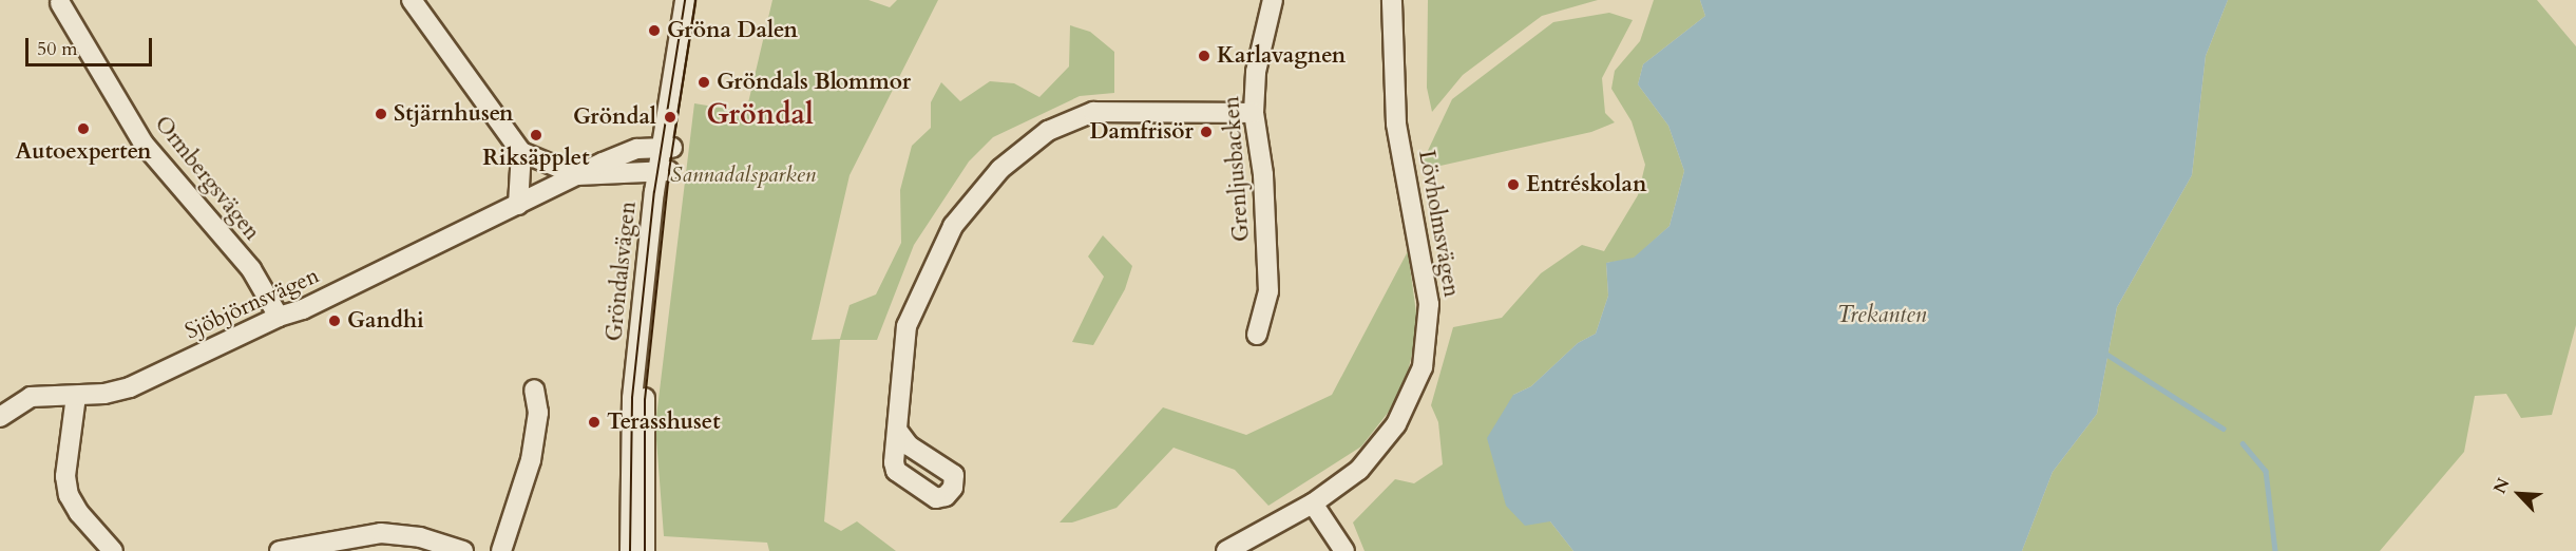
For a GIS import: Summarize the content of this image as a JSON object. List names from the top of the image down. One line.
{"streets":{"street":["Grenljusbacken","Ormbergsvägen","Lövholmsvägen","Gröndalsvägen","Sjöbjörnsvägen"]},"crossings":[["Ormbergsvägen","Sjöbjörnsvägen"],["Gröndalsvägen","Sjöbjörnsvägen"]],"districts":["Gröndal"],"water":["Trekanten"],"parks":["Sannadalsparken"],"places":["Gröna Dalen","Karlavagnen","Gröndals Blommor","Stjärnhusen","Gröndal","Autoexperten","Damfrisör","Riksäpplet","Entréskolan","Gandhi","Terasshuset"],"scale_bar":"50 m","north":"top left"}
